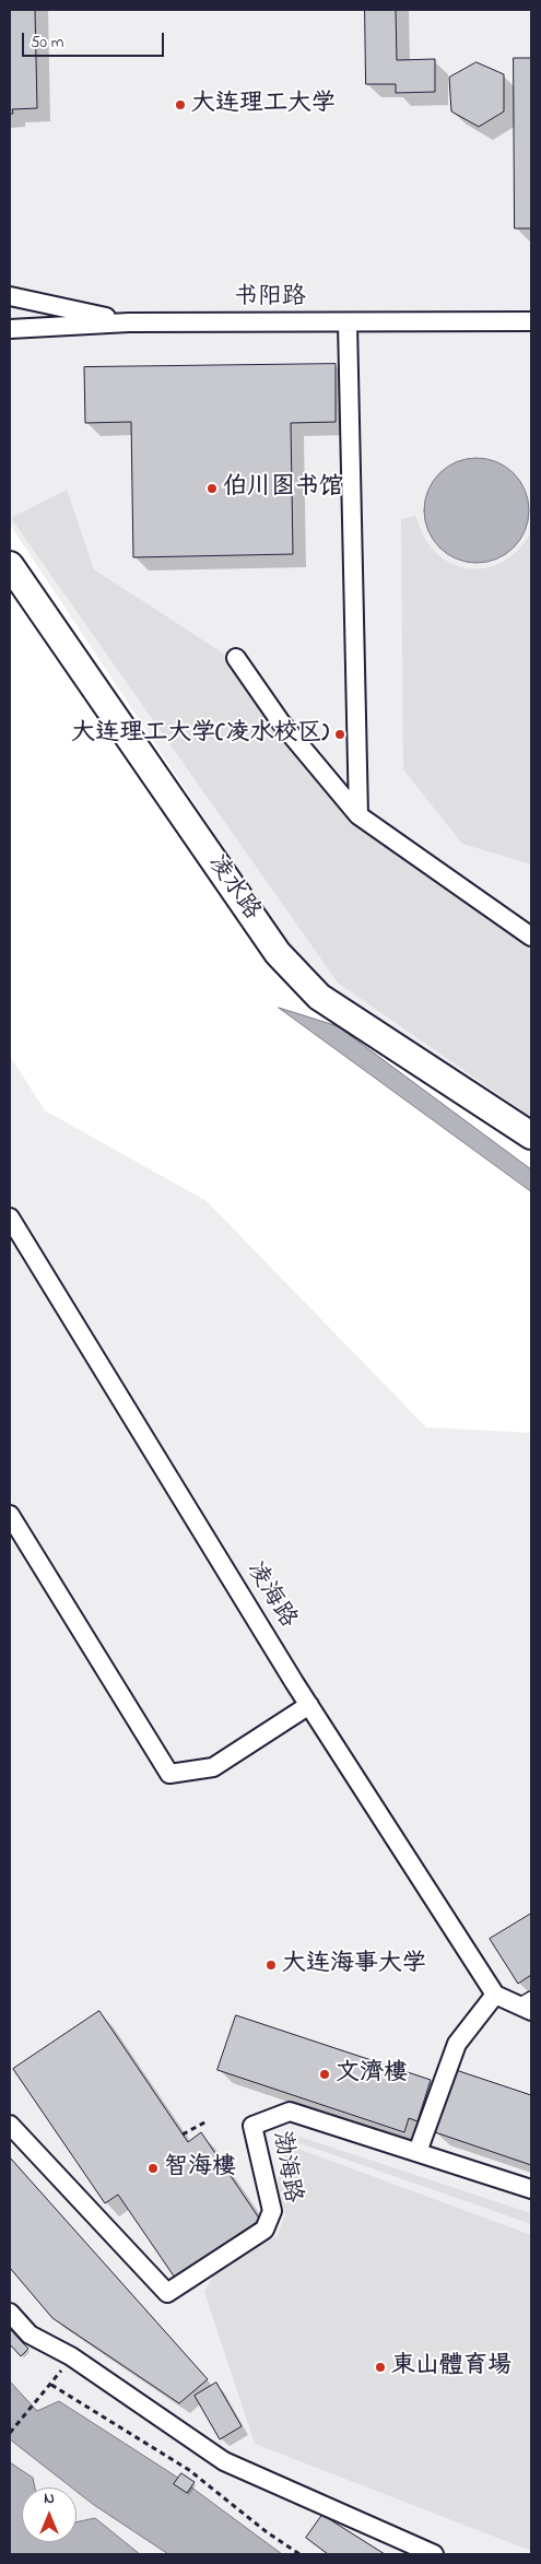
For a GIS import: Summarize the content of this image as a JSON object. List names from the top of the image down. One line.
{"streets":{"main road":["凌水路"],"street":["书阳路","凌海路","渤海路"]},"places":["大连理工大学","伯川图书馆","大连理工大学(凌水校区)","大连海事大学","文濟樓","智海樓","東山體育場"],"scale_bar":"50 m","north":"top"}
